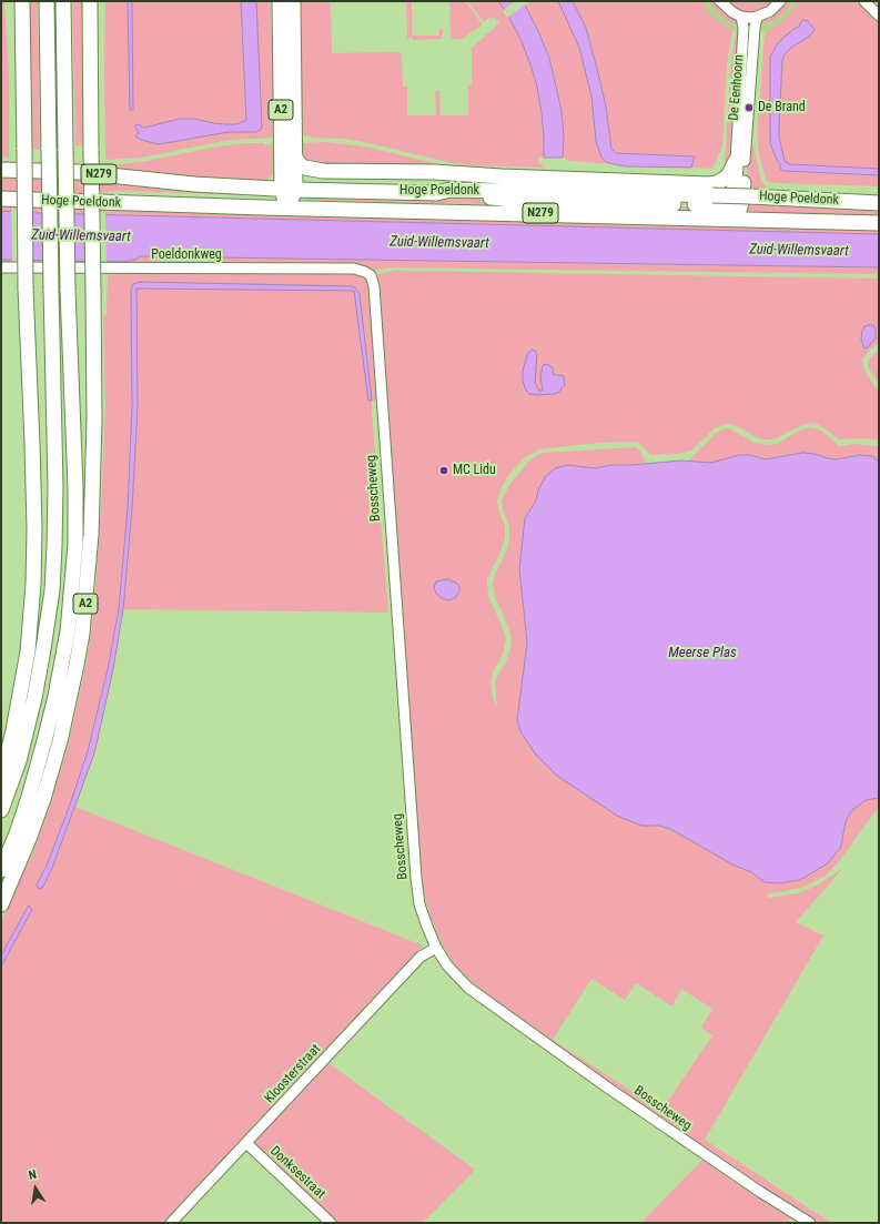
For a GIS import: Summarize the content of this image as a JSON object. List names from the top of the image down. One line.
{"streets":{"highway":["A2","N279","Hoge Poeldonk"],"street":["De Eenhoorn","Poeldonkweg","Bosscheweg","Kloosterstraat","Donksestraat"]},"crossings":[["De Eenhoorn","N279"],["A2","N279"],["A2","Hoge Poeldonk"],["N279","Hoge Poeldonk"],["Poeldonkweg","Bosscheweg"],["Bosscheweg","Kloosterstraat"],["Kloosterstraat","Donksestraat"]],"water":["Zuid-Willemsvaart","Meerse Plas"],"places":["De Brand","MC Lidu"],"north":"top"}
